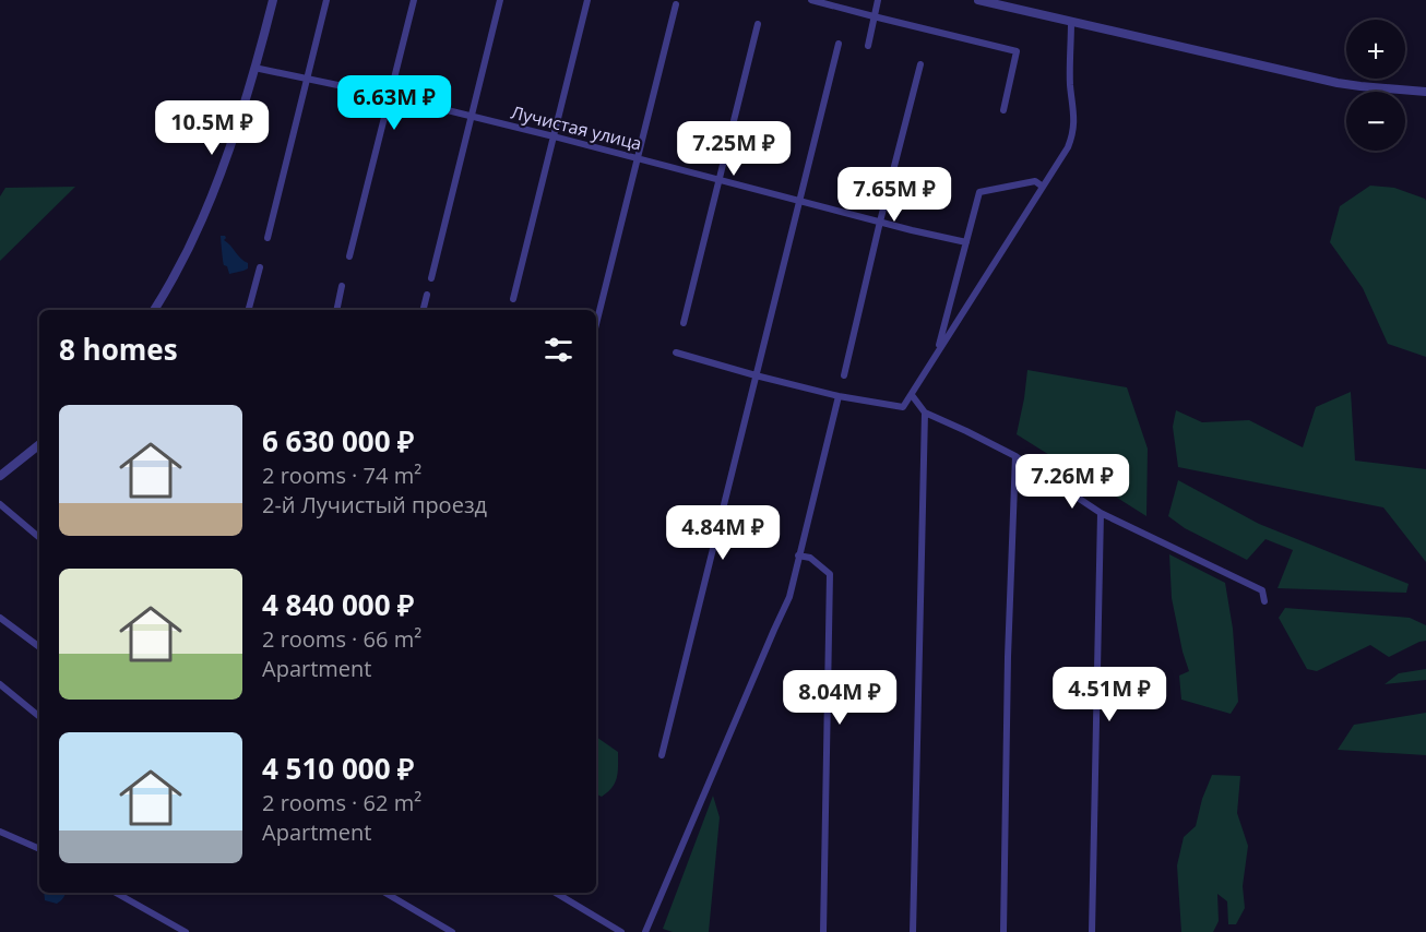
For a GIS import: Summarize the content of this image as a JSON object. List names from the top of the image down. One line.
{"streets":{"street":["Лучистая улица"]},"page":{"map_buttons":["+","−"],"price":["6.63M ₽","10.5M ₽","7.25M ₽","7.65M ₽","7.26M ₽","4.84M ₽","4.51M ₽","8.04M ₽"],"heading":"8 homes","list":[{"name":"6 630 000 ₽","note":"2 rooms · 74 m² · 2-й Лучистый проезд"},{"name":"4 840 000 ₽","note":"2 rooms · 66 m² · Apartment"},{"name":"4 510 000 ₽","note":"2 rooms · 62 m² · Apartment"}]}}
